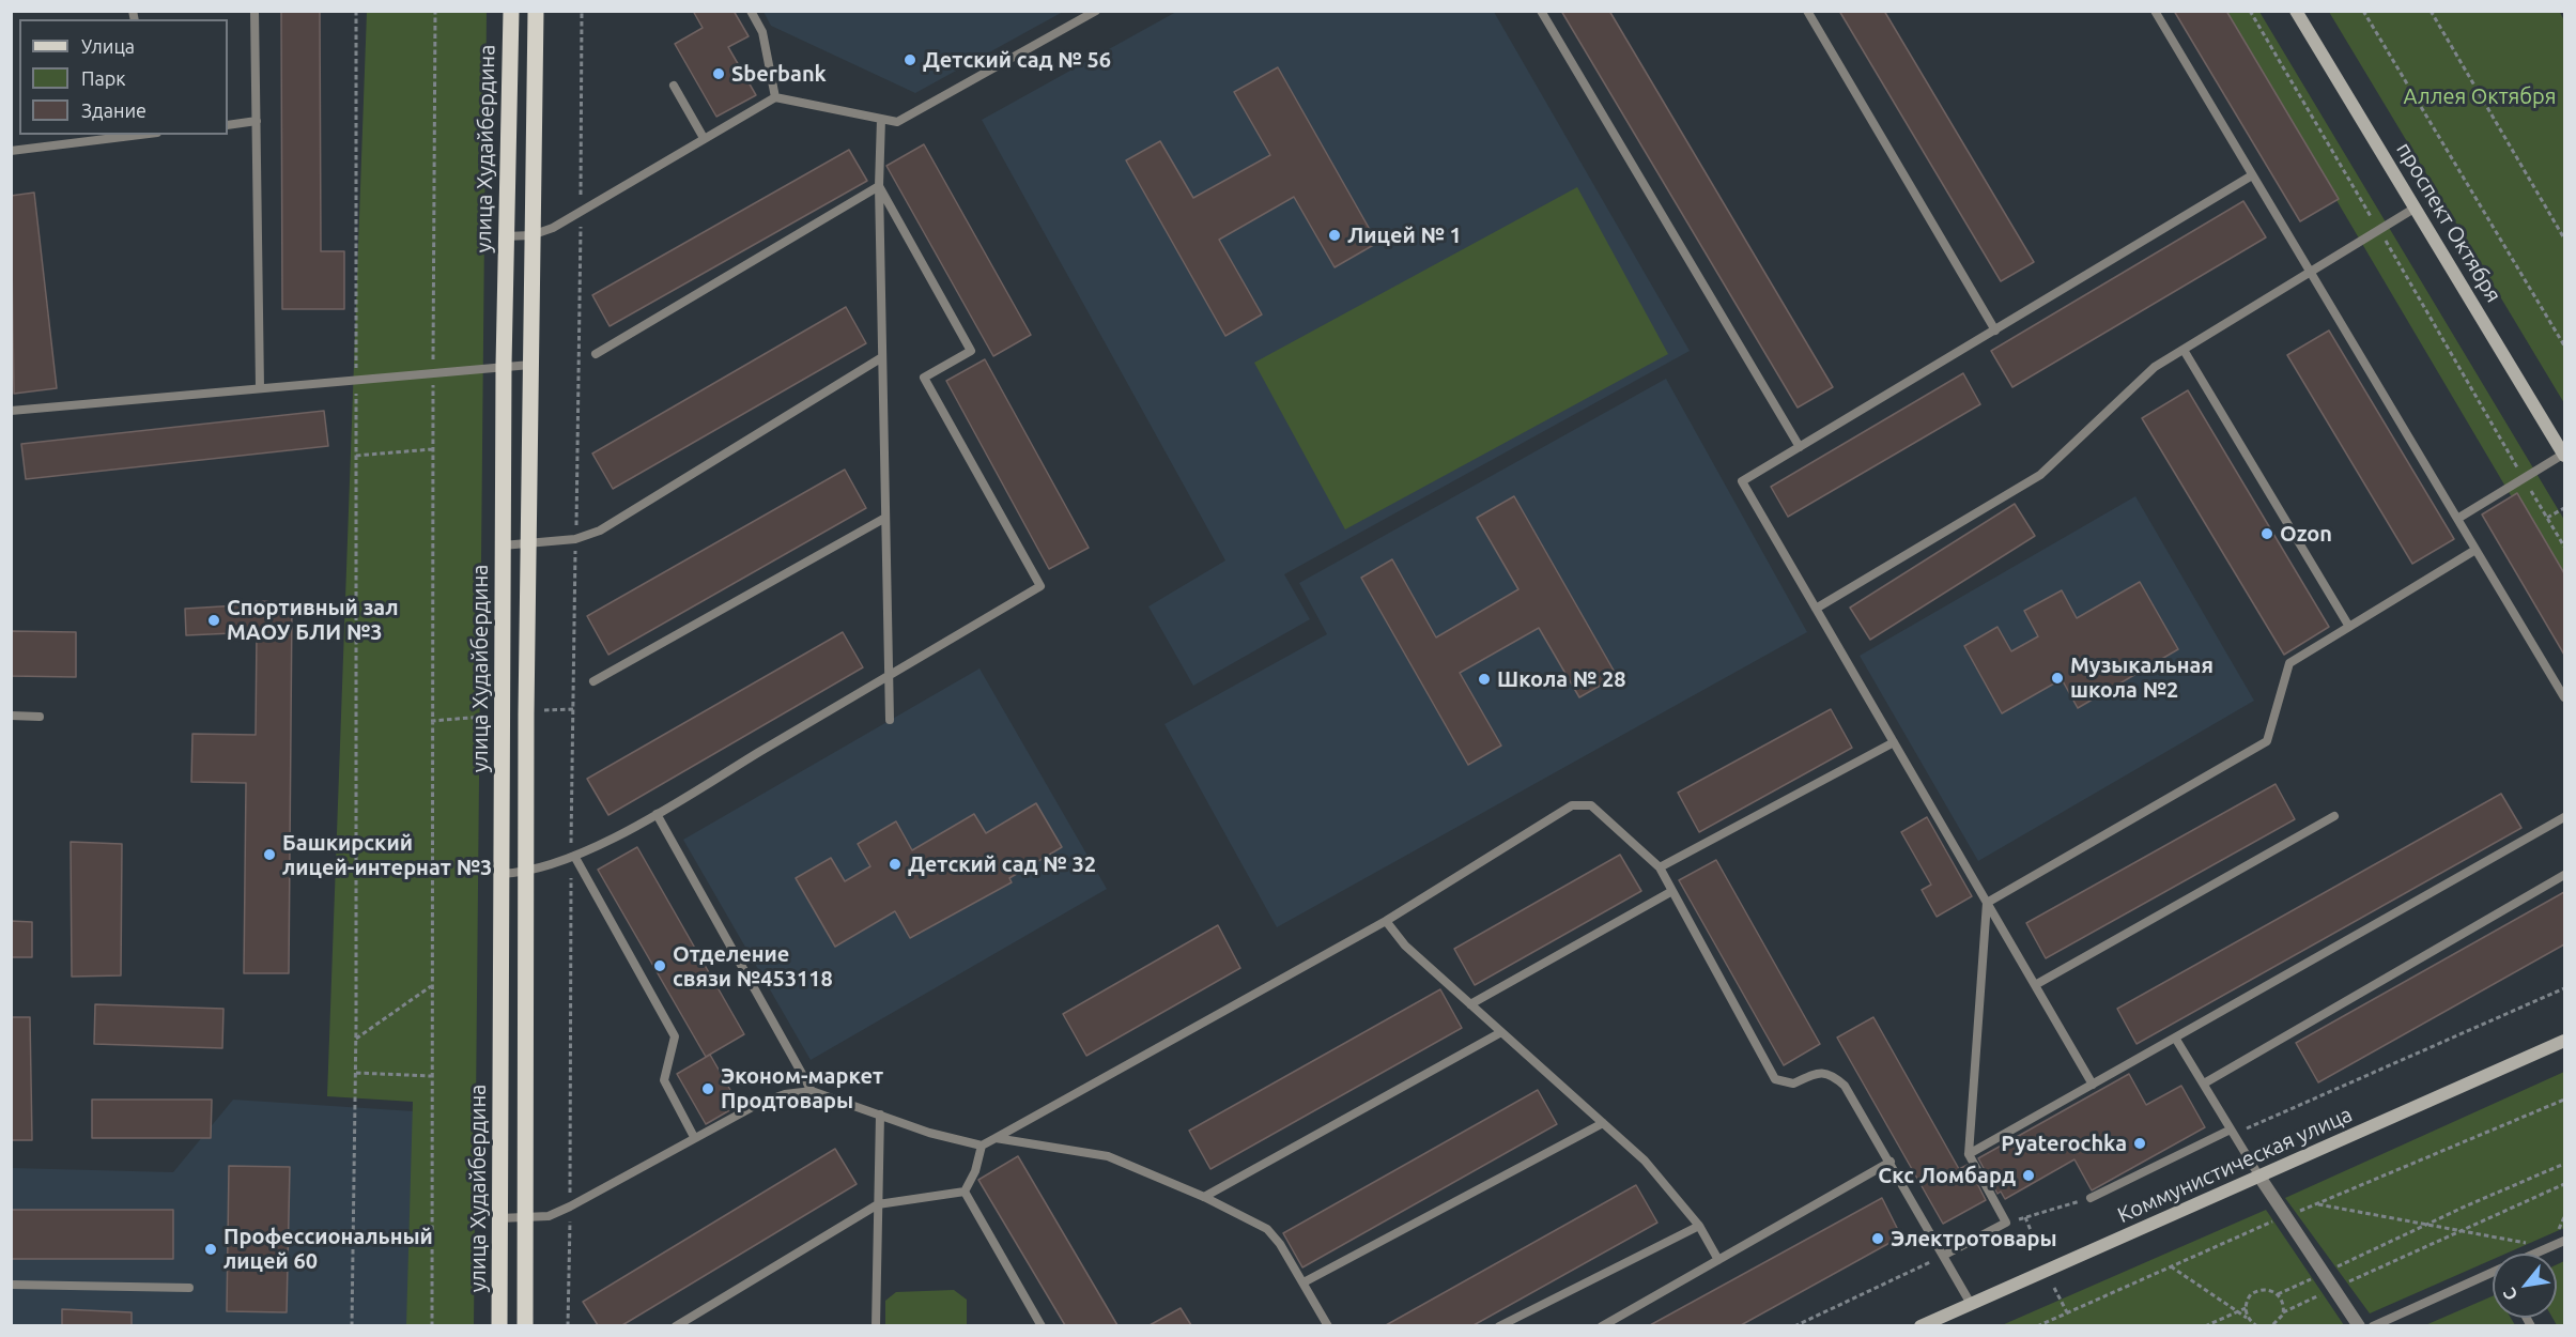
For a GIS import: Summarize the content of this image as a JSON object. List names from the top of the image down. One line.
{"streets":{"main road":["улица Худайбердина","проспект Октября","Коммунистическая улица"]},"parks":["Аллея Октября"],"places":["Детский сад № 56","Sberbank","Лицей № 1","Ozon","Спортивный зал МАОУ БЛИ №3","Музыкальная школа №2","Школа № 28","Башкирский лицей-интернат №3","Детский сад № 32","Отделение связи №453118","Эконом-маркет Продтовары","Pyaterochka","Скс Ломбард","Электротовары","Профессиональный лицей 60"],"legend":["Улица","Парк","Здание"],"north":"bottom left"}
